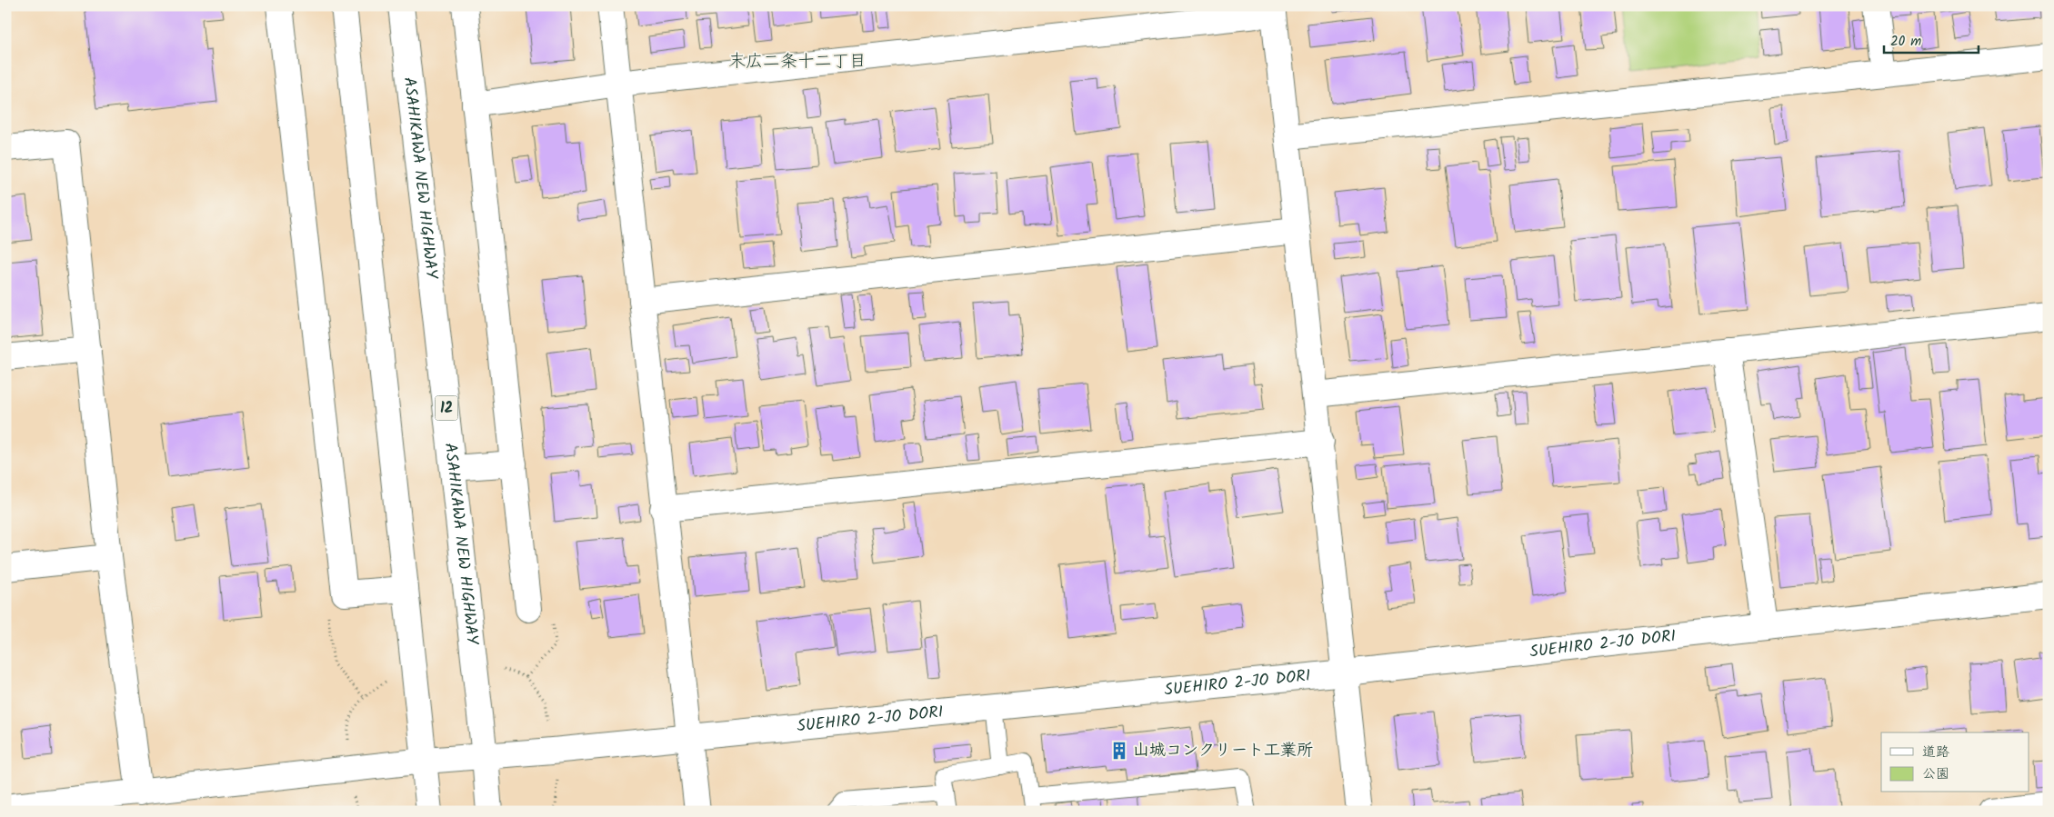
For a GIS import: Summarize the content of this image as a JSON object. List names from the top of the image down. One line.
{"streets":{"main road":["ASAHIKAWA NEW HIGHWAY","12","SUEHIRO 2-JO DORI"]},"crossings":[["ASAHIKAWA NEW HIGHWAY","SUEHIRO 2-JO DORI"]],"districts":["末広二条十二丁目"],"places":{"building":["山城コンクリート工業所"]},"legend":["道路","公園"],"scale_bar":"20 m"}
